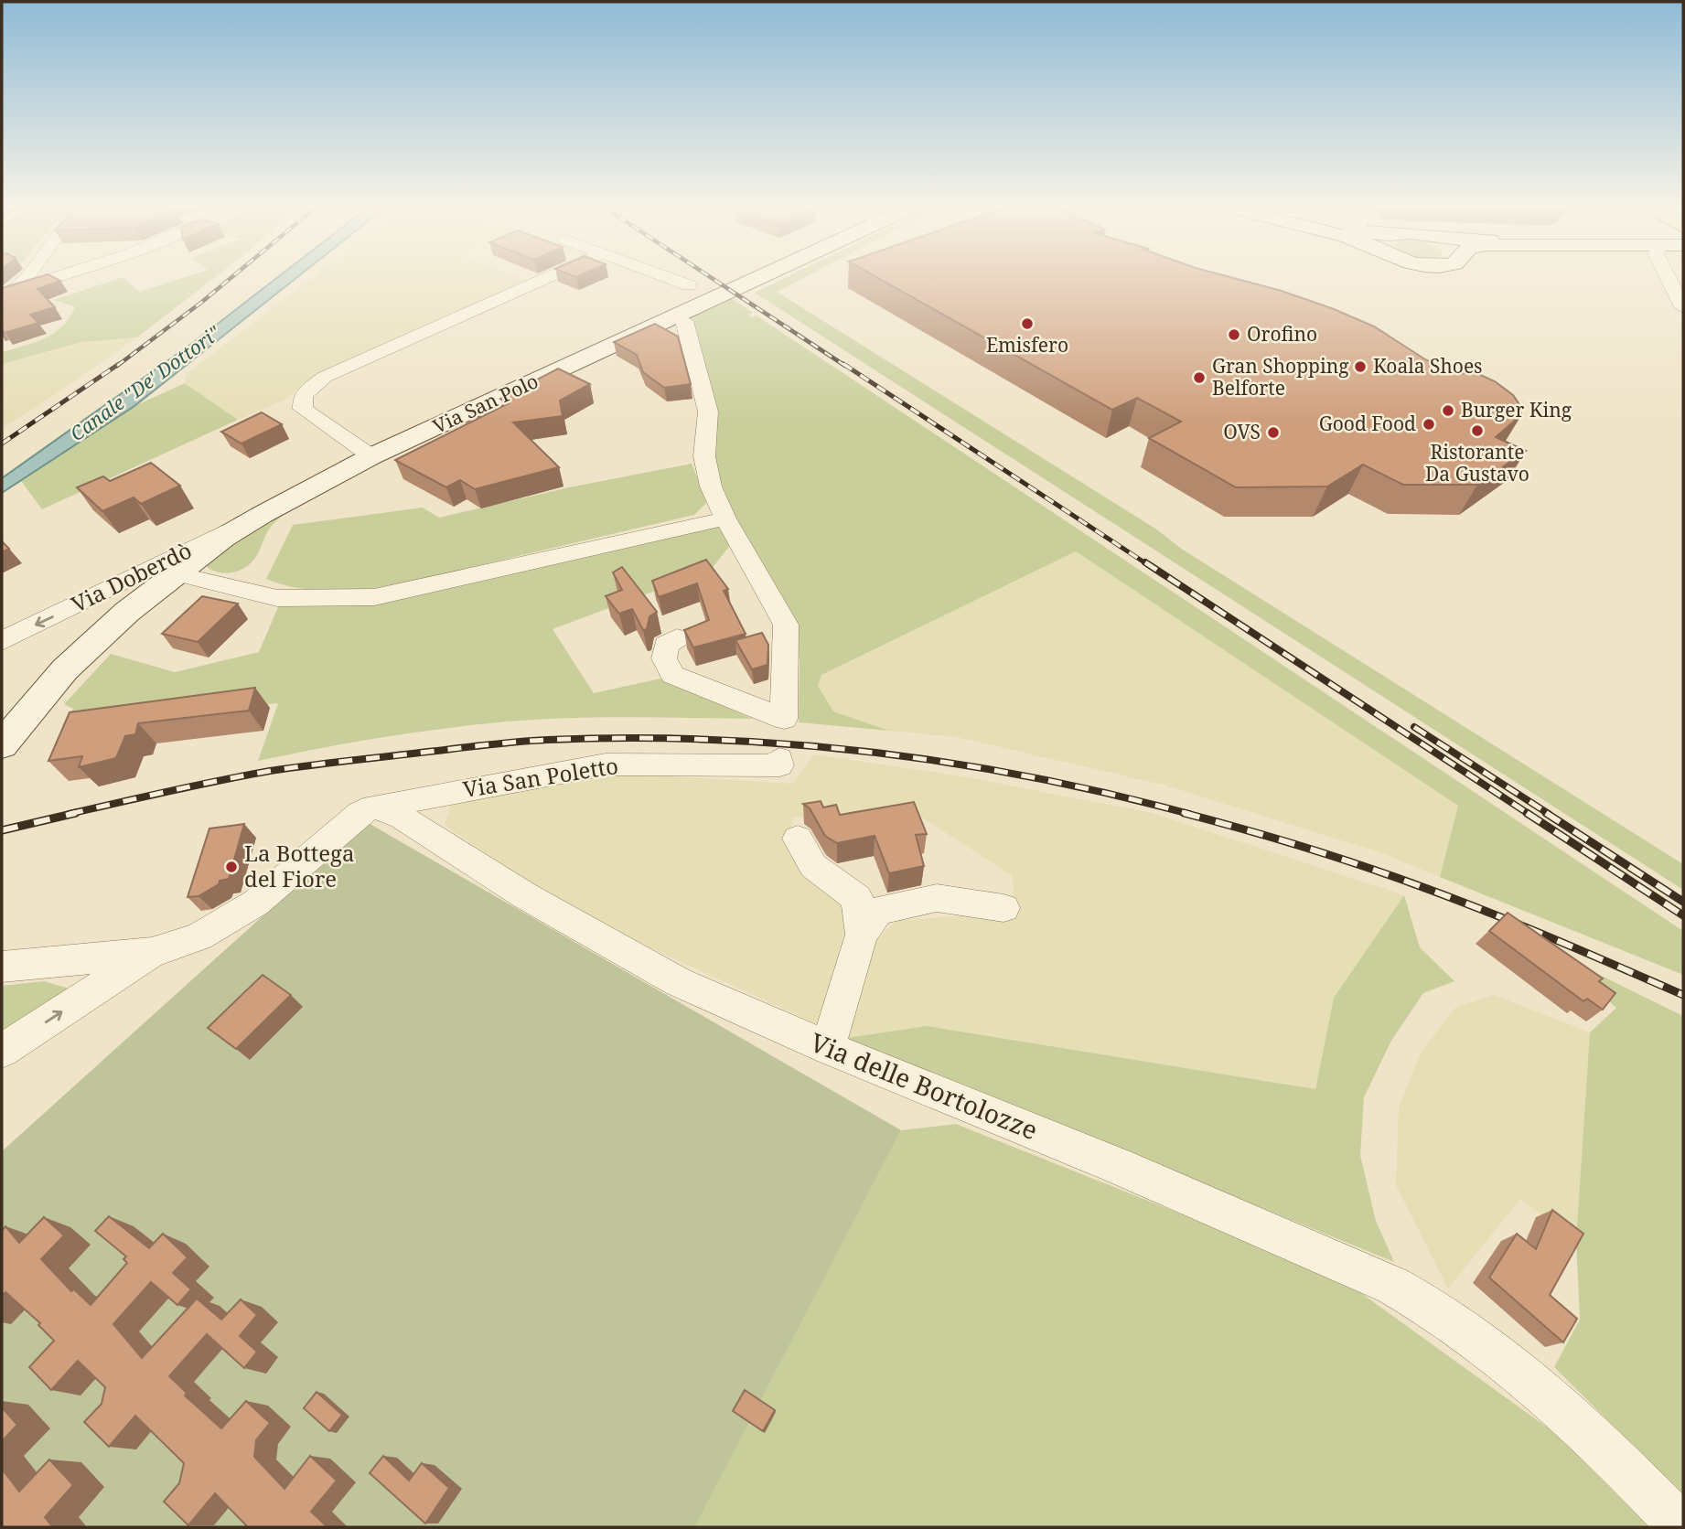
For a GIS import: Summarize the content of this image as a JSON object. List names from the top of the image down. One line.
{"streets":{"main road":["Via San Polo"],"street":["Via Doberdò","Via San Poletto","Via delle Bortolozze"]},"crossings":[["Via San Polo","Via Doberdò"],["Via San Poletto","Via delle Bortolozze"]],"water":["Canale \"De' Dottori\""],"places":["Emisfero","Orofino","Koala Shoes","Gran Shopping Belforte","Burger King","Good Food","Ristorante Da Gustavo","OVS","La Bottega del Fiore"]}
